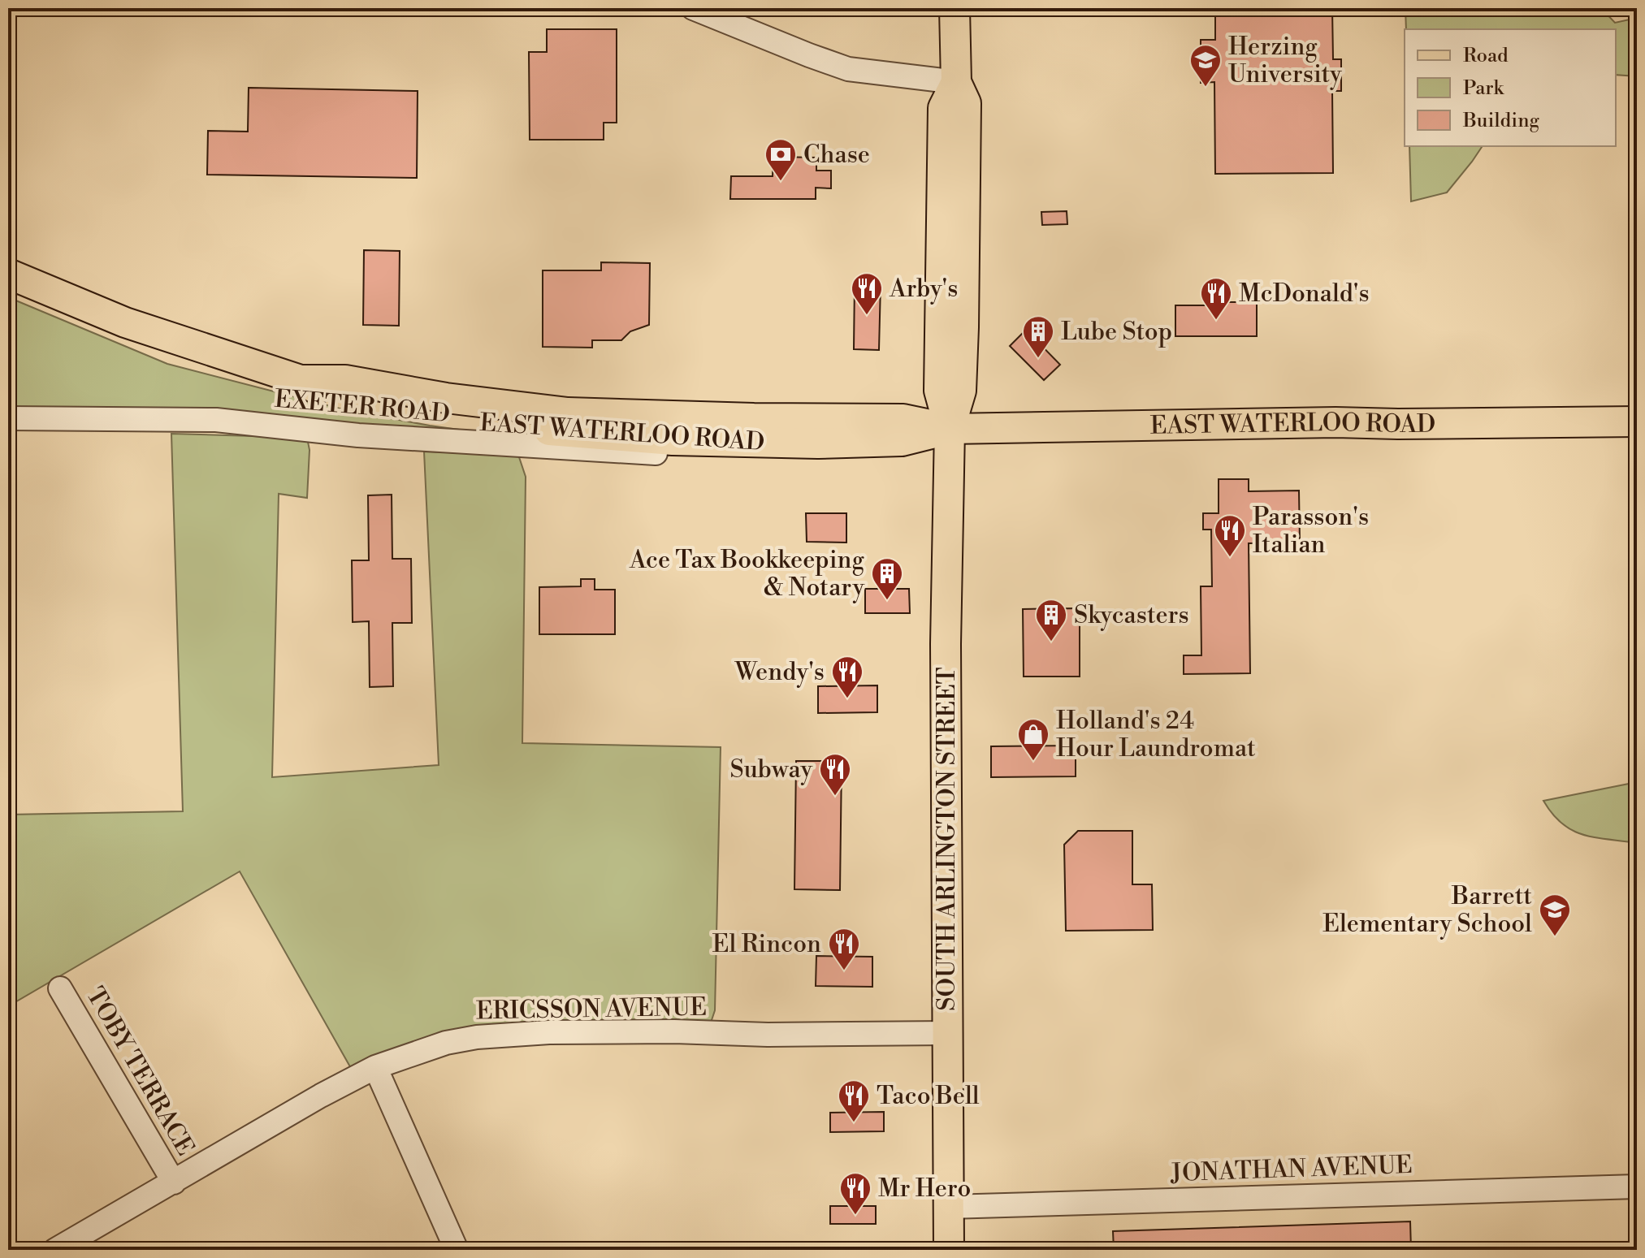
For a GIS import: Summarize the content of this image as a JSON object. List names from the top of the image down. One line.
{"streets":{"main road":["EAST WATERLOO ROAD","SOUTH ARLINGTON STREET"],"street":["EXETER ROAD","ERICSSON AVENUE","TOBY TERRACE","JONATHAN AVENUE"]},"crossings":[["EXETER ROAD","EAST WATERLOO ROAD"],["EAST WATERLOO ROAD","SOUTH ARLINGTON STREET"],["SOUTH ARLINGTON STREET","ERICSSON AVENUE"],["SOUTH ARLINGTON STREET","JONATHAN AVENUE"],["ERICSSON AVENUE","TOBY TERRACE"]],"places":{"school or university":["Herzing University","Barrett Elementary School"],"bank":["Chase"],"restaurant":["Arby's","McDonald's","Parasson's Italian","Wendy's","Subway","El Rincon","Taco Bell","Mr Hero"],"building":["Lube Stop","Ace Tax Bookkeeping & Notary","Skycasters"],"shop":["Holland's 24 Hour Laundromat"]},"legend":["Road","Park","Building"]}
